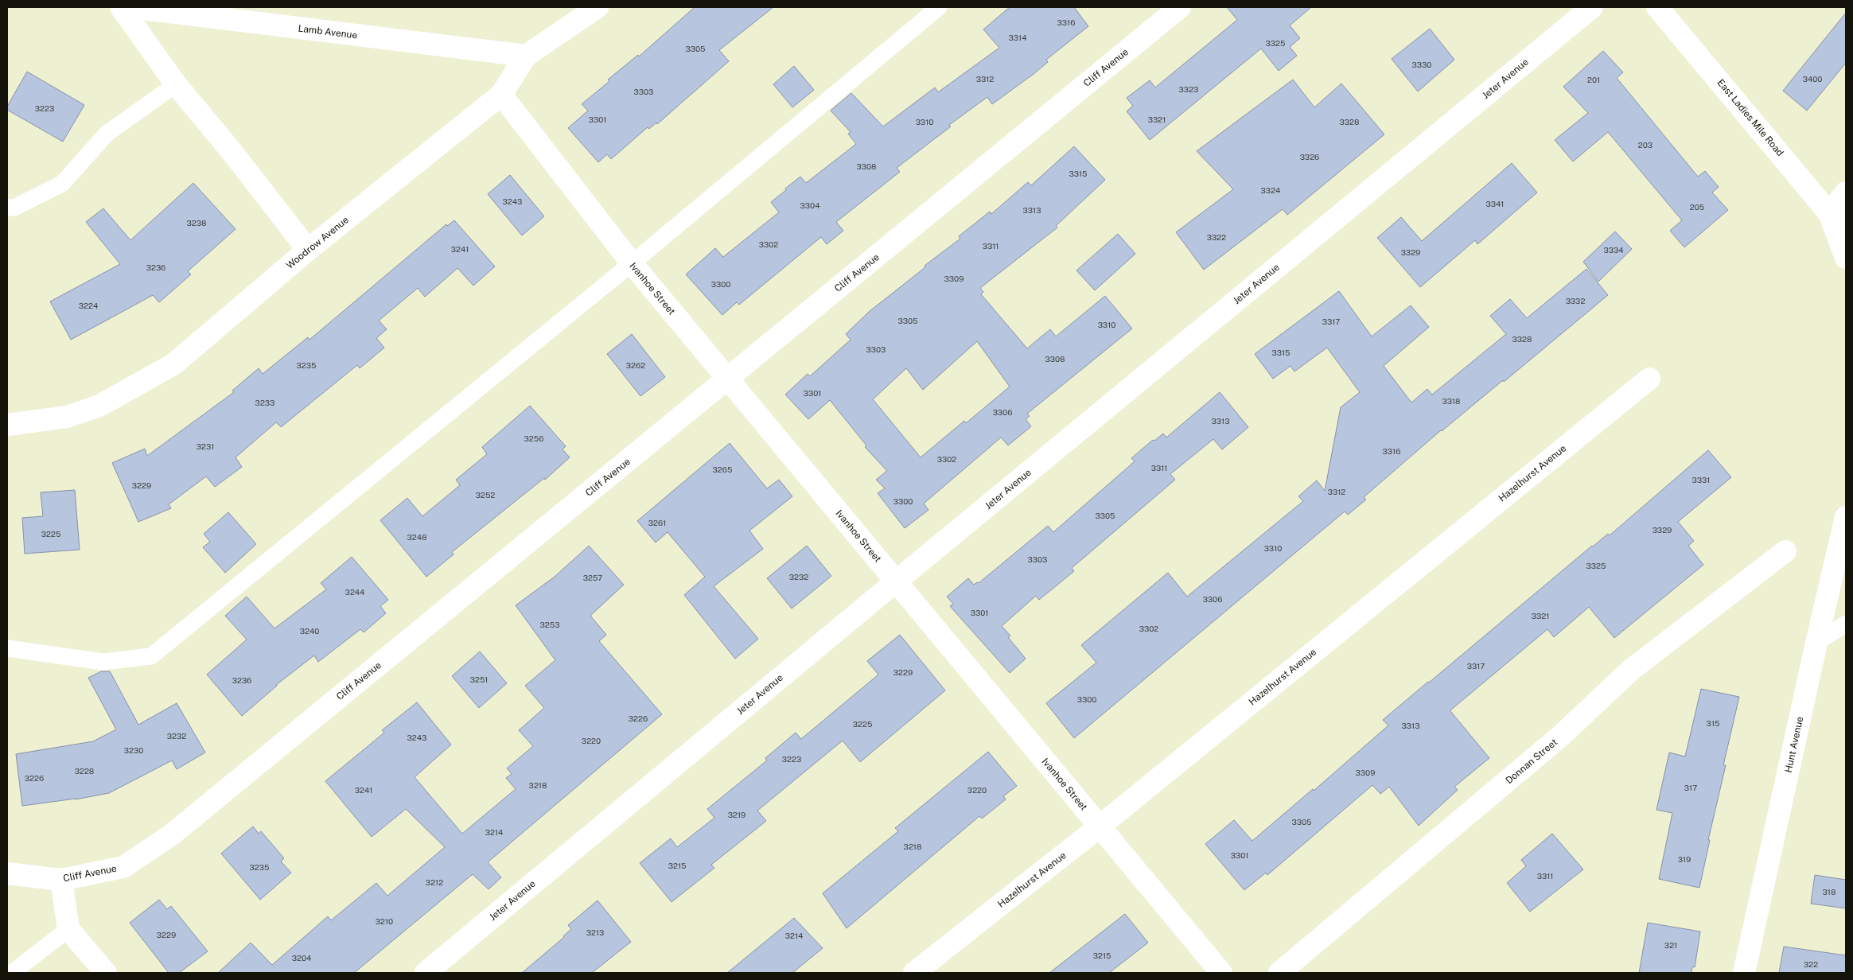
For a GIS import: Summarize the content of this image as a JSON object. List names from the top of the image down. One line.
{"streets":{"street":["Lamb Avenue","Cliff Avenue","Jeter Avenue","East Ladies Mile Road","Woodrow Avenue","Ivanhoe Street","Hazelhurst Avenue","Hunt Avenue","Donnan Street"]},"crossings":[["Lamb Avenue","Woodrow Avenue"],["Cliff Avenue","Ivanhoe Street"],["Jeter Avenue","Ivanhoe Street"],["Woodrow Avenue","Ivanhoe Street"],["Ivanhoe Street","Hazelhurst Avenue"]],"house_numbers":["3316","3314","3325","3305","3330","3312","3400","201","3323","3303","3223","3301","3321","3310","3328","203","3326","3308","3315","3324","3243","3341","3304","205","3313","3238","3322","3302","3311","3241","3334","3329","3236","3309","3300","3332","3224","3305","3317","3310","3328","3303","3315","3308","3235","3262","3301","3318","3233","3306","3313","3256","3231","3316","3302","3311","3265","3331","3229","3312","3252","3300","3305","3261","3329","3225","3248","3310","3303","3325","3232","3257","3244","3306","3301","3321","3253","3302","3240","3317","3229","3251","3236","3300","3226","315","3225","3313","3232","3243","3220","3230","3223","3228","3309","3226","3218","317","3241","3220","3219","3305","3214","3218","3301","319","3215","3235","3311","3212","318","3210","3213","3229","3214","321","3215","3204","322"]}
